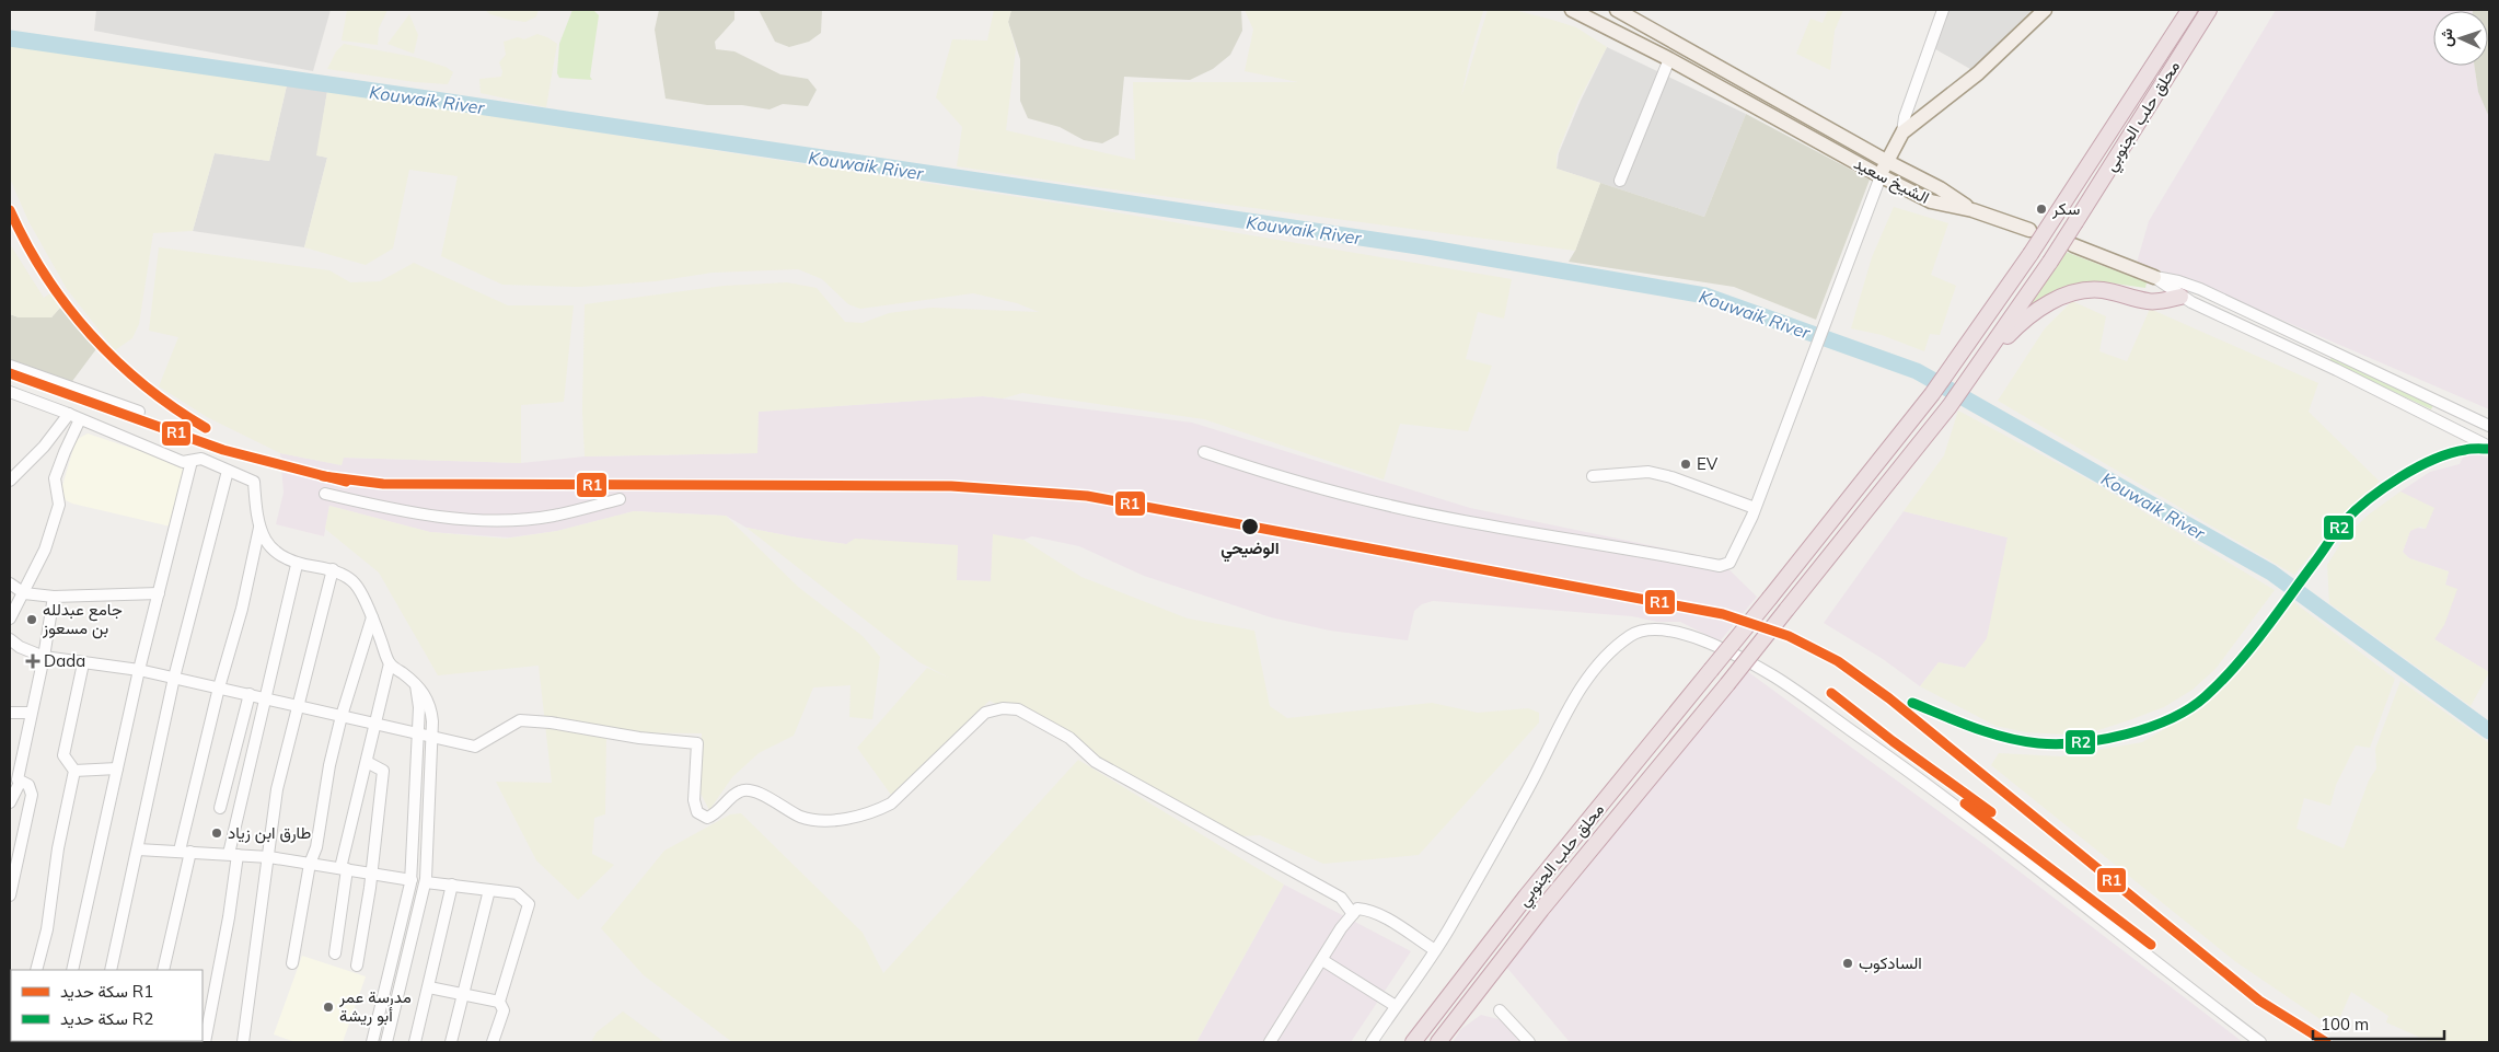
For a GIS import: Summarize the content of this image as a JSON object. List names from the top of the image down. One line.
{"streets":{"highway":["محلق حلب الجنوبي"],"main road":["الشيخ سعيد"]},"water":["Kouwaik River"],"places":{"other":["سكر","EV","الوضيحي","جامع عبدلله بن مسعوز","طارق ابن زياد","السادكوب","مدرسة عمر أبو ريشة"],"health":["Dada"]},"lines":["rail line R1","rail line R2"],"legend":["سكة حديد R1","سكة حديد R2"],"scale_bar":"100 m","north":"left"}
